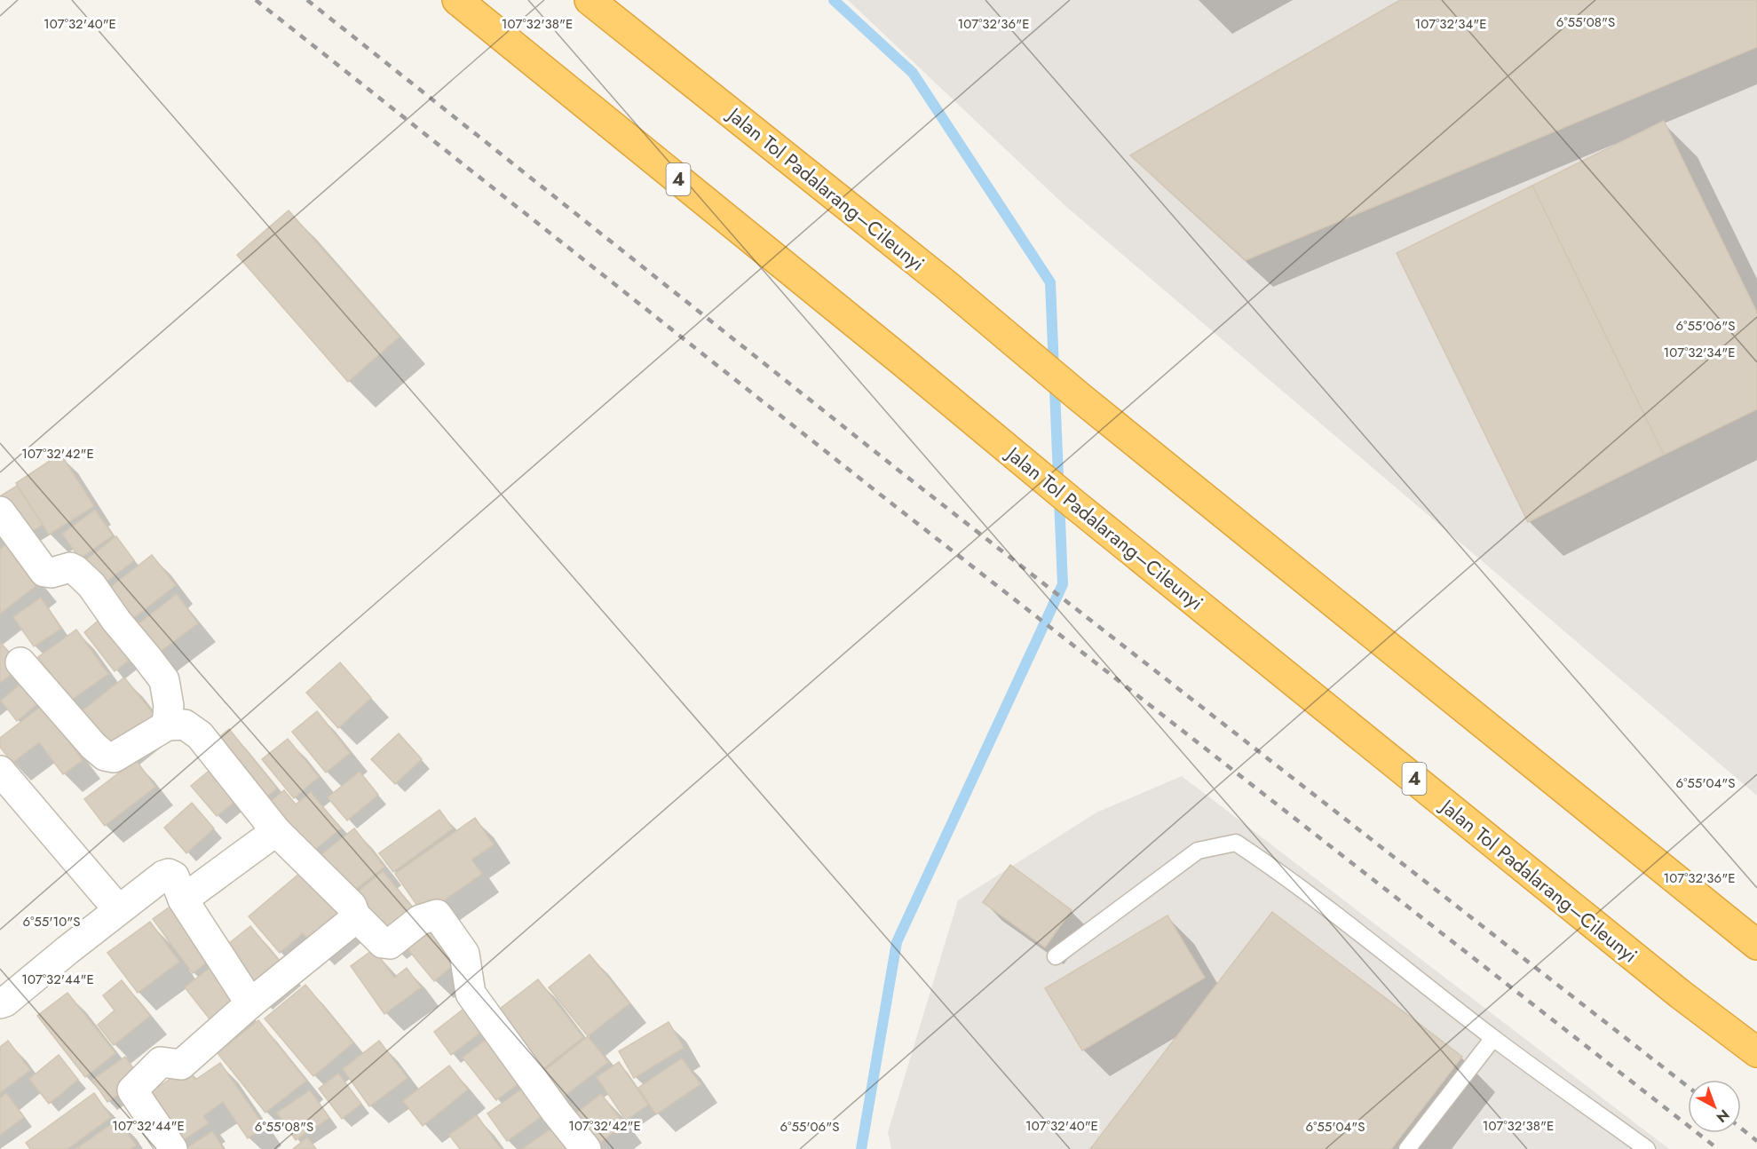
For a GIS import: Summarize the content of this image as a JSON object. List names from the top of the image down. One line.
{"streets":{"highway":["4","Jalan Tol Padalarang–Cileunyi"]},"north":"bottom right","coordinates":["6°55'08\"S","107°32'36\"E","107°32'34\"E","107°32'40\"E","107°32'38\"E","6°55'06\"S","107°32'42\"E","6°55'04\"S","6°55'10\"S","107°32'44\"E"]}
